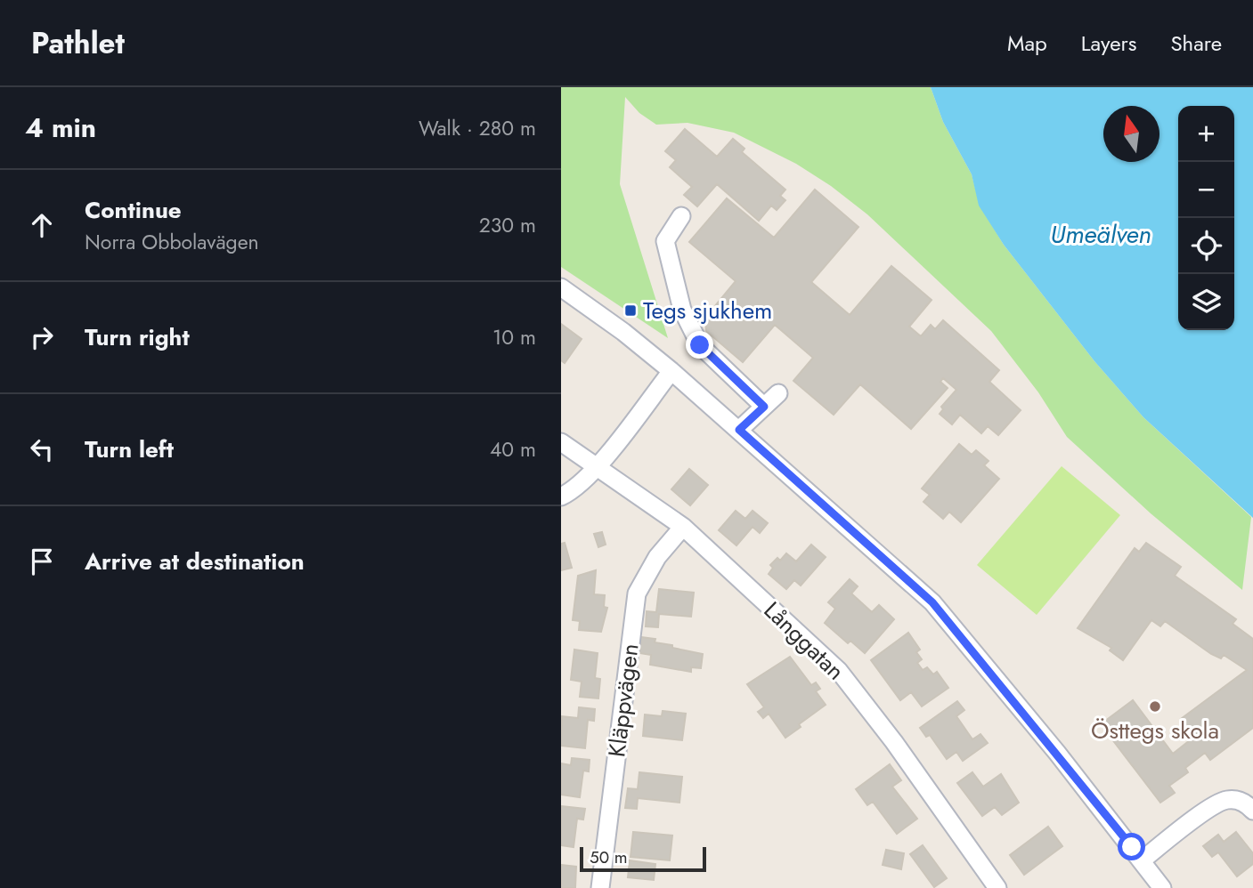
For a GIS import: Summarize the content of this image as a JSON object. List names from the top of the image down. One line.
{"streets":{"street":["Långgatan","Kläppvägen"]},"crossings":[["Långgatan","Kläppvägen"]],"water":["Umeälven"],"places":{"transit":["Tegs sjukhem"],"other":["Östtegs skola"]},"scale_bar":"50 m","north":"top","page":{"header":"Pathlet","nav":["Map","Layers","Share"],"heading":["4 min","Walk · 280 m"],"map_buttons":["+","−"],"list":[["Continue","Norra Obbolavägen","230 m"],["Turn right","10 m"],["Turn left","40 m"],"Arrive at destination"],"scale":"50 m"}}
